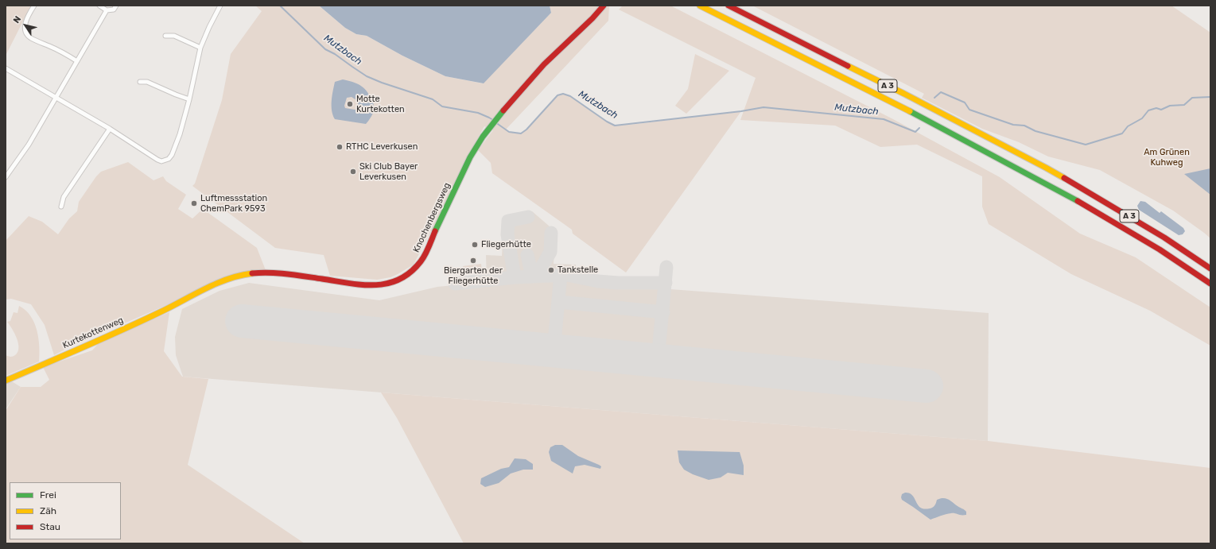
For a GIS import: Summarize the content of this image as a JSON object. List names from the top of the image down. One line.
{"streets":{"main road":["A 3","Knochenbergsweg","Kurtekottenweg"]},"crossings":[["Knochenbergsweg","Kurtekottenweg"]],"water":["Mutzbach"],"parks":["Am Grünen Kuhweg"],"places":["Motte Kurtekotten","RTHC Leverkusen","Ski Club Bayer Leverkusen","Luftmessstation ChemPark 9593","Fliegerhütte","Biergarten der Fliegerhütte","Tankstelle"],"legend":["Frei","Zäh","Stau"],"north":"top left"}
